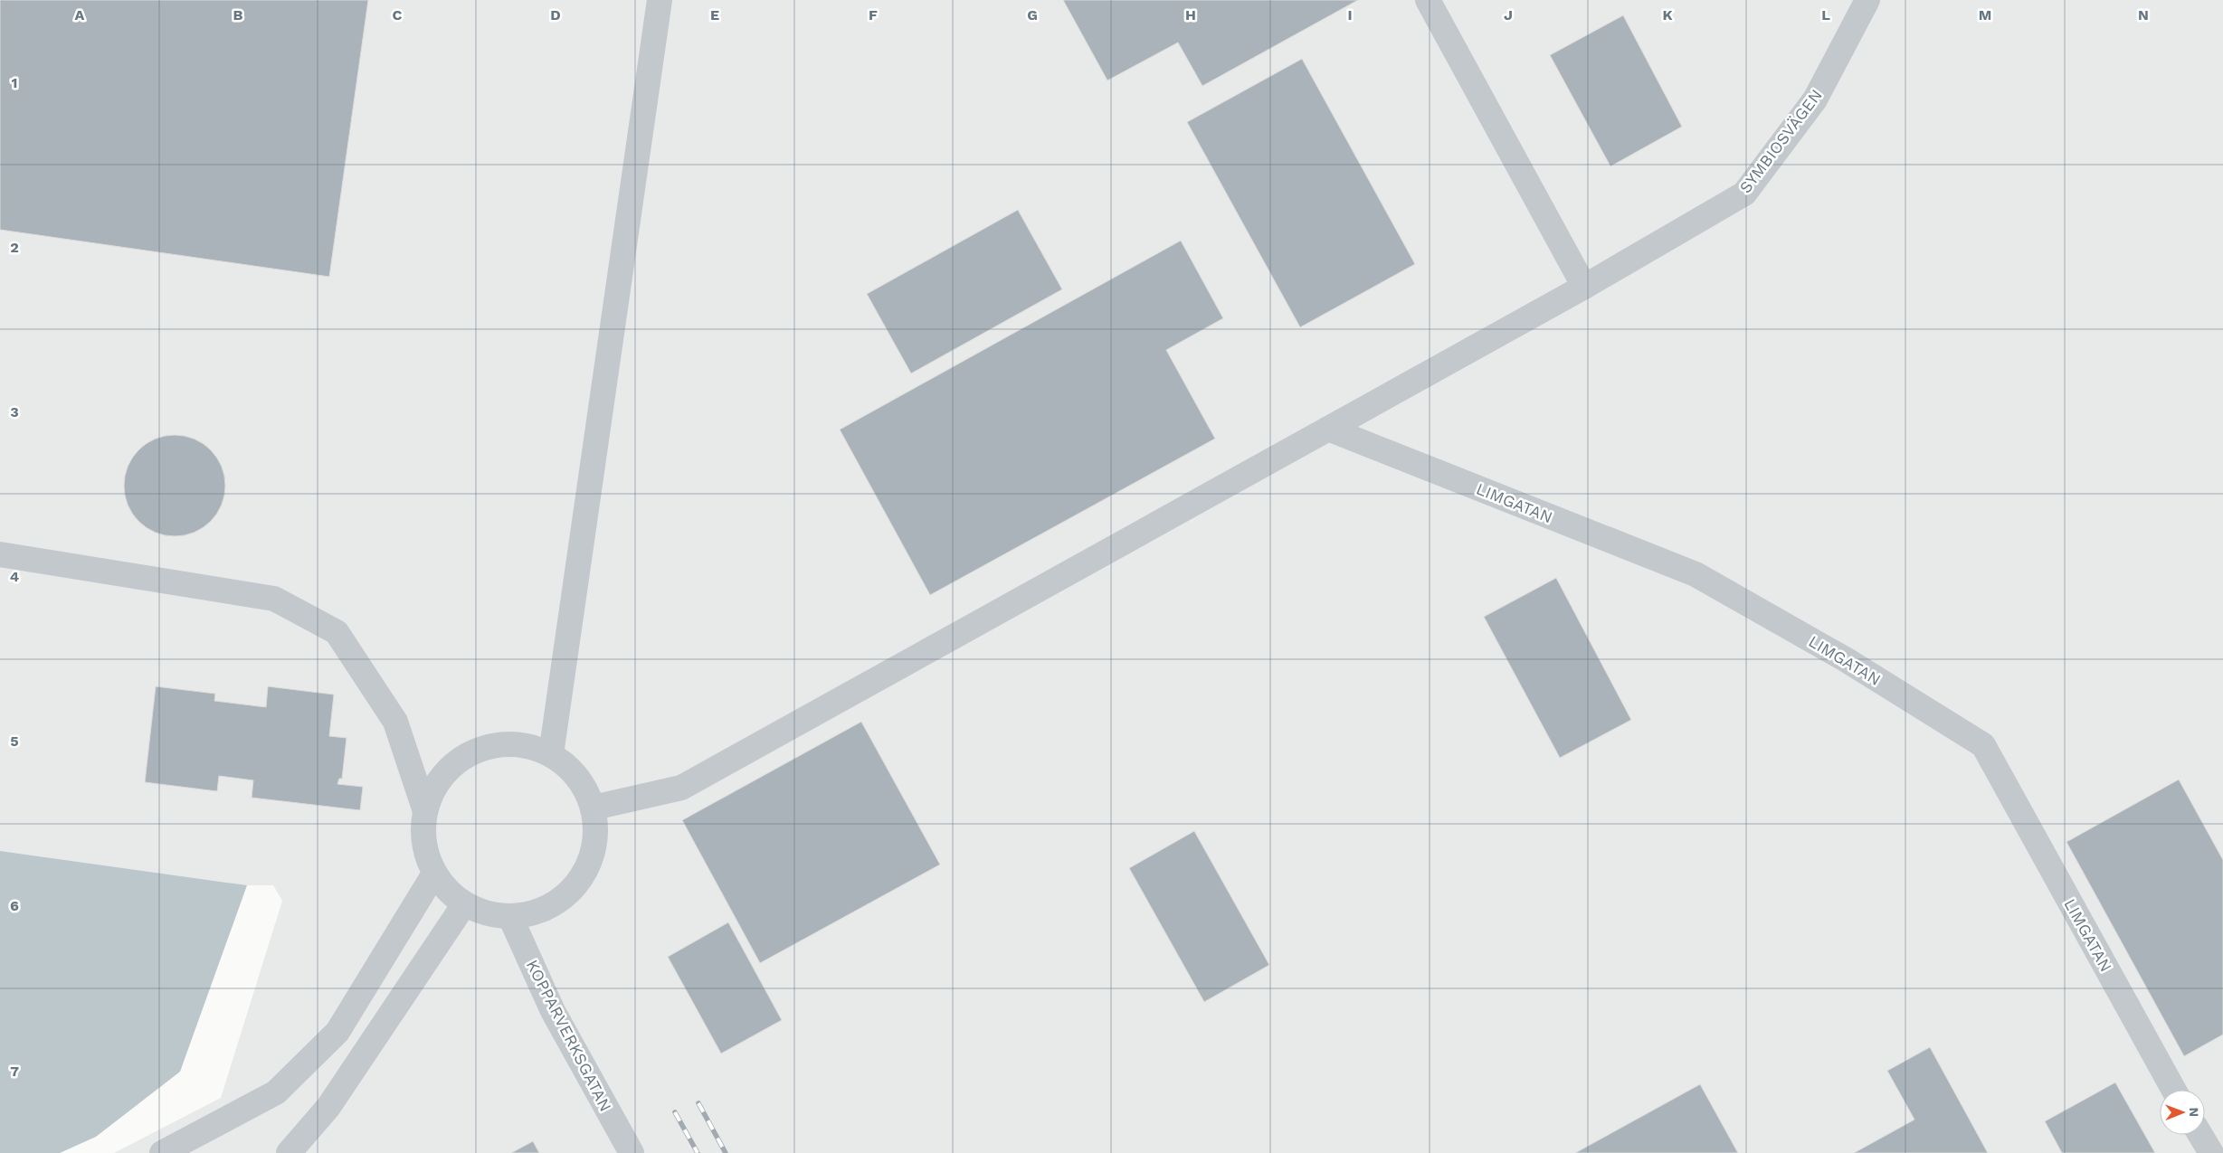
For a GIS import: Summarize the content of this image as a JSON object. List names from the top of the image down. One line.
{"streets":{"lane":["SYMBIOSVÄGEN","LIMGATAN","KOPPARVERKSGATAN"]},"crossings":[["SYMBIOSVÄGEN","LIMGATAN"]],"north":"right","grid":{"columns":["A","B","C","D","E","F","G","H","I","J","K","L","M","N"],"rows":["1","2","3","4","5","6","7"]}}
